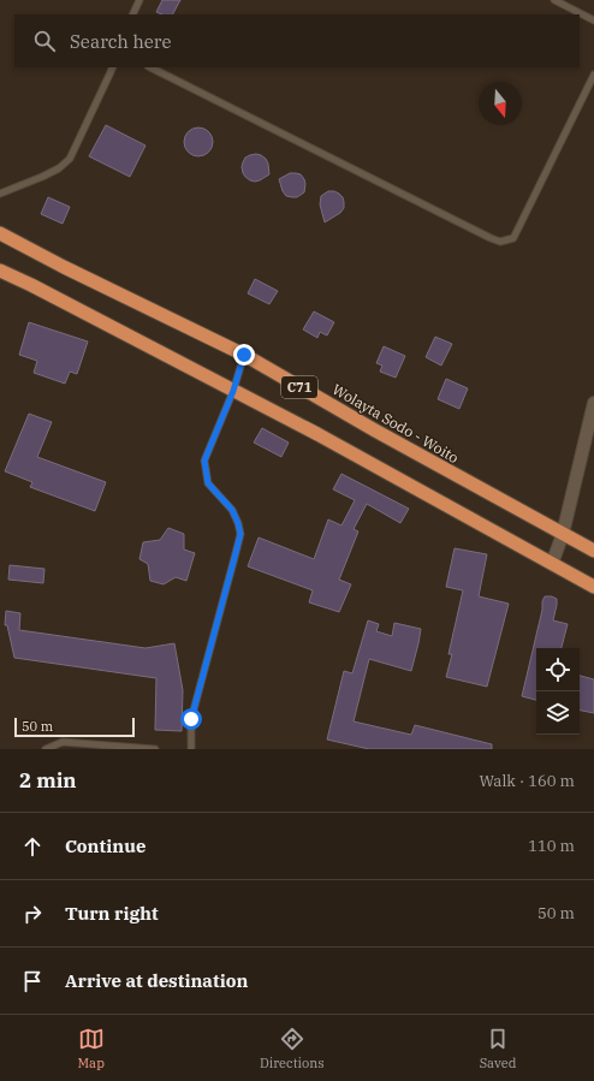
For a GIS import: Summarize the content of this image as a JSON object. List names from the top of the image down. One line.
{"streets":{"highway":["C71","Wolayta Sodo - Woito"]},"scale_bar":"50 m","north":"bottom","page":{"search":"Search here","scale":"50 m","heading":["2 min","Walk · 160 m"],"list":[["Continue","110 m"],["Turn right","50 m"],"Arrive at destination"],"nav":["Map","Directions","Saved"]}}
